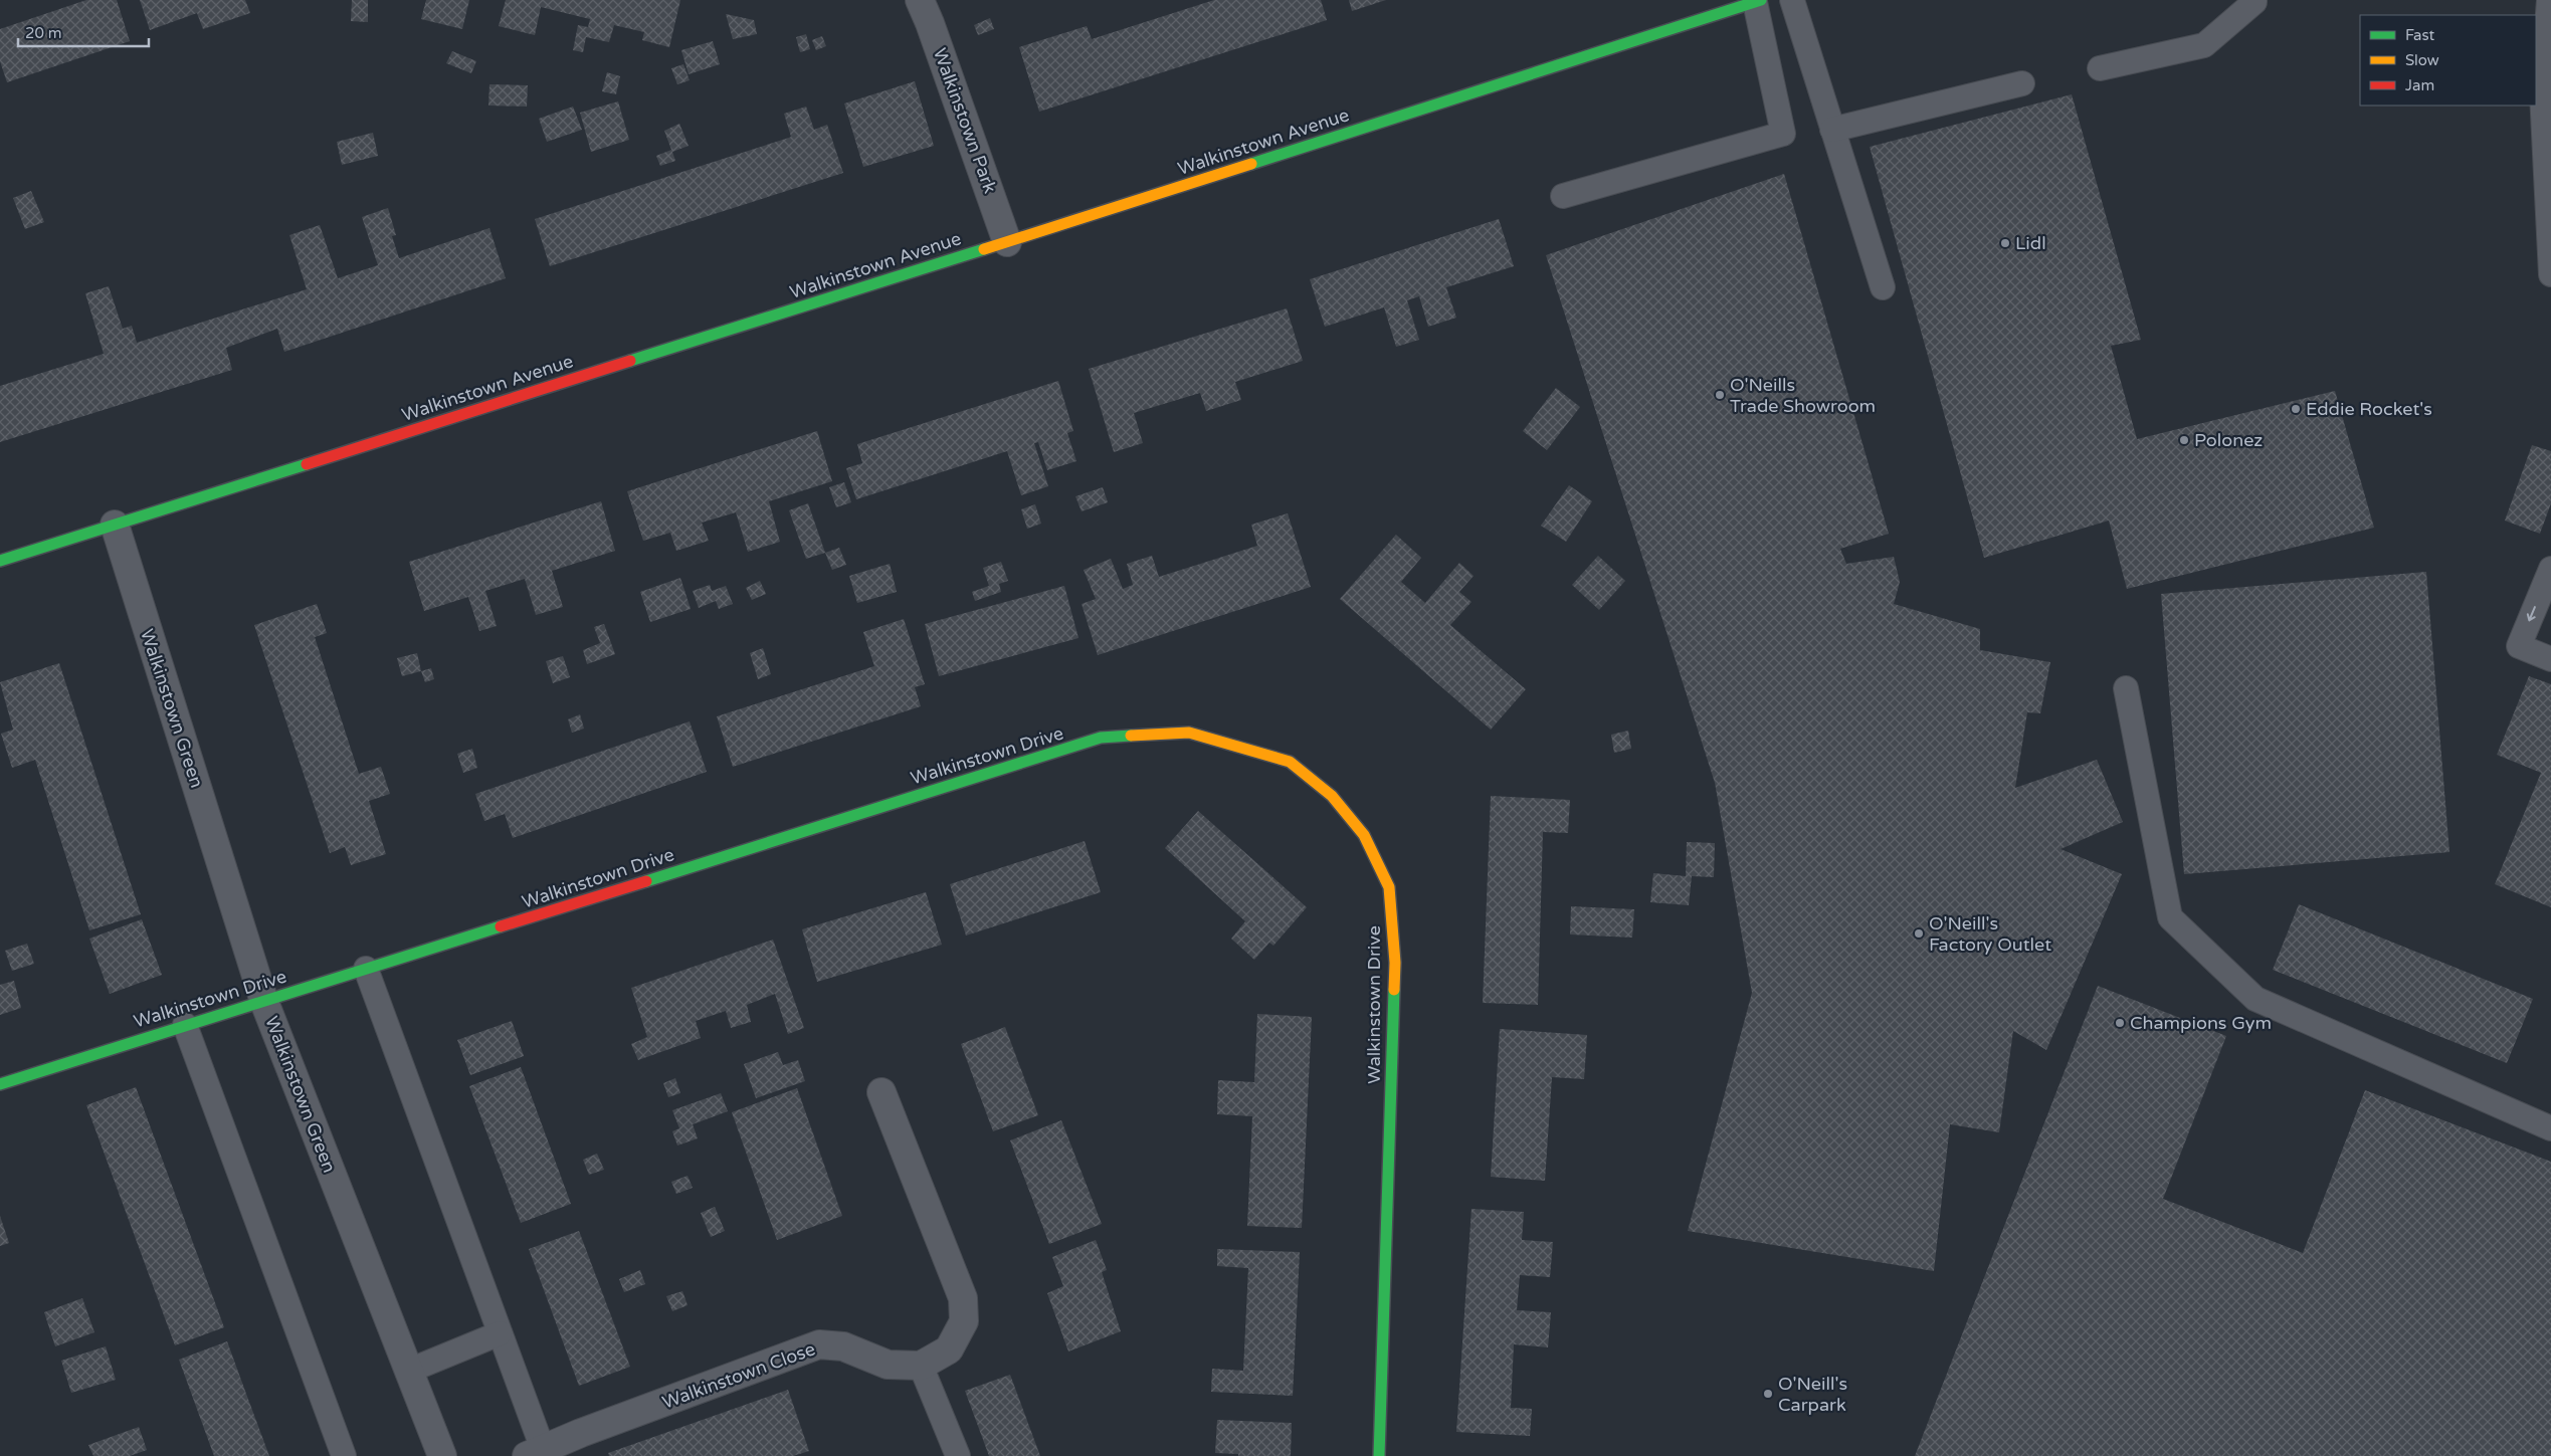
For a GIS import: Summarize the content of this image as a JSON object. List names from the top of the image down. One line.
{"streets":{"street":["Walkinstown Park","Walkinstown Avenue","Walkinstown Green","Walkinstown Drive","Walkinstown Close"]},"crossings":[["Walkinstown Park","Walkinstown Avenue"],["Walkinstown Avenue","Walkinstown Green"],["Walkinstown Green","Walkinstown Drive"]],"places":["Lidl","O'Neills Trade Showroom","Eddie Rocket's","Polonez","O'Neill's Factory Outlet","Champions Gym","O'Neill's Carpark"],"legend":["Fast","Slow","Jam"],"scale_bar":"20 m"}
